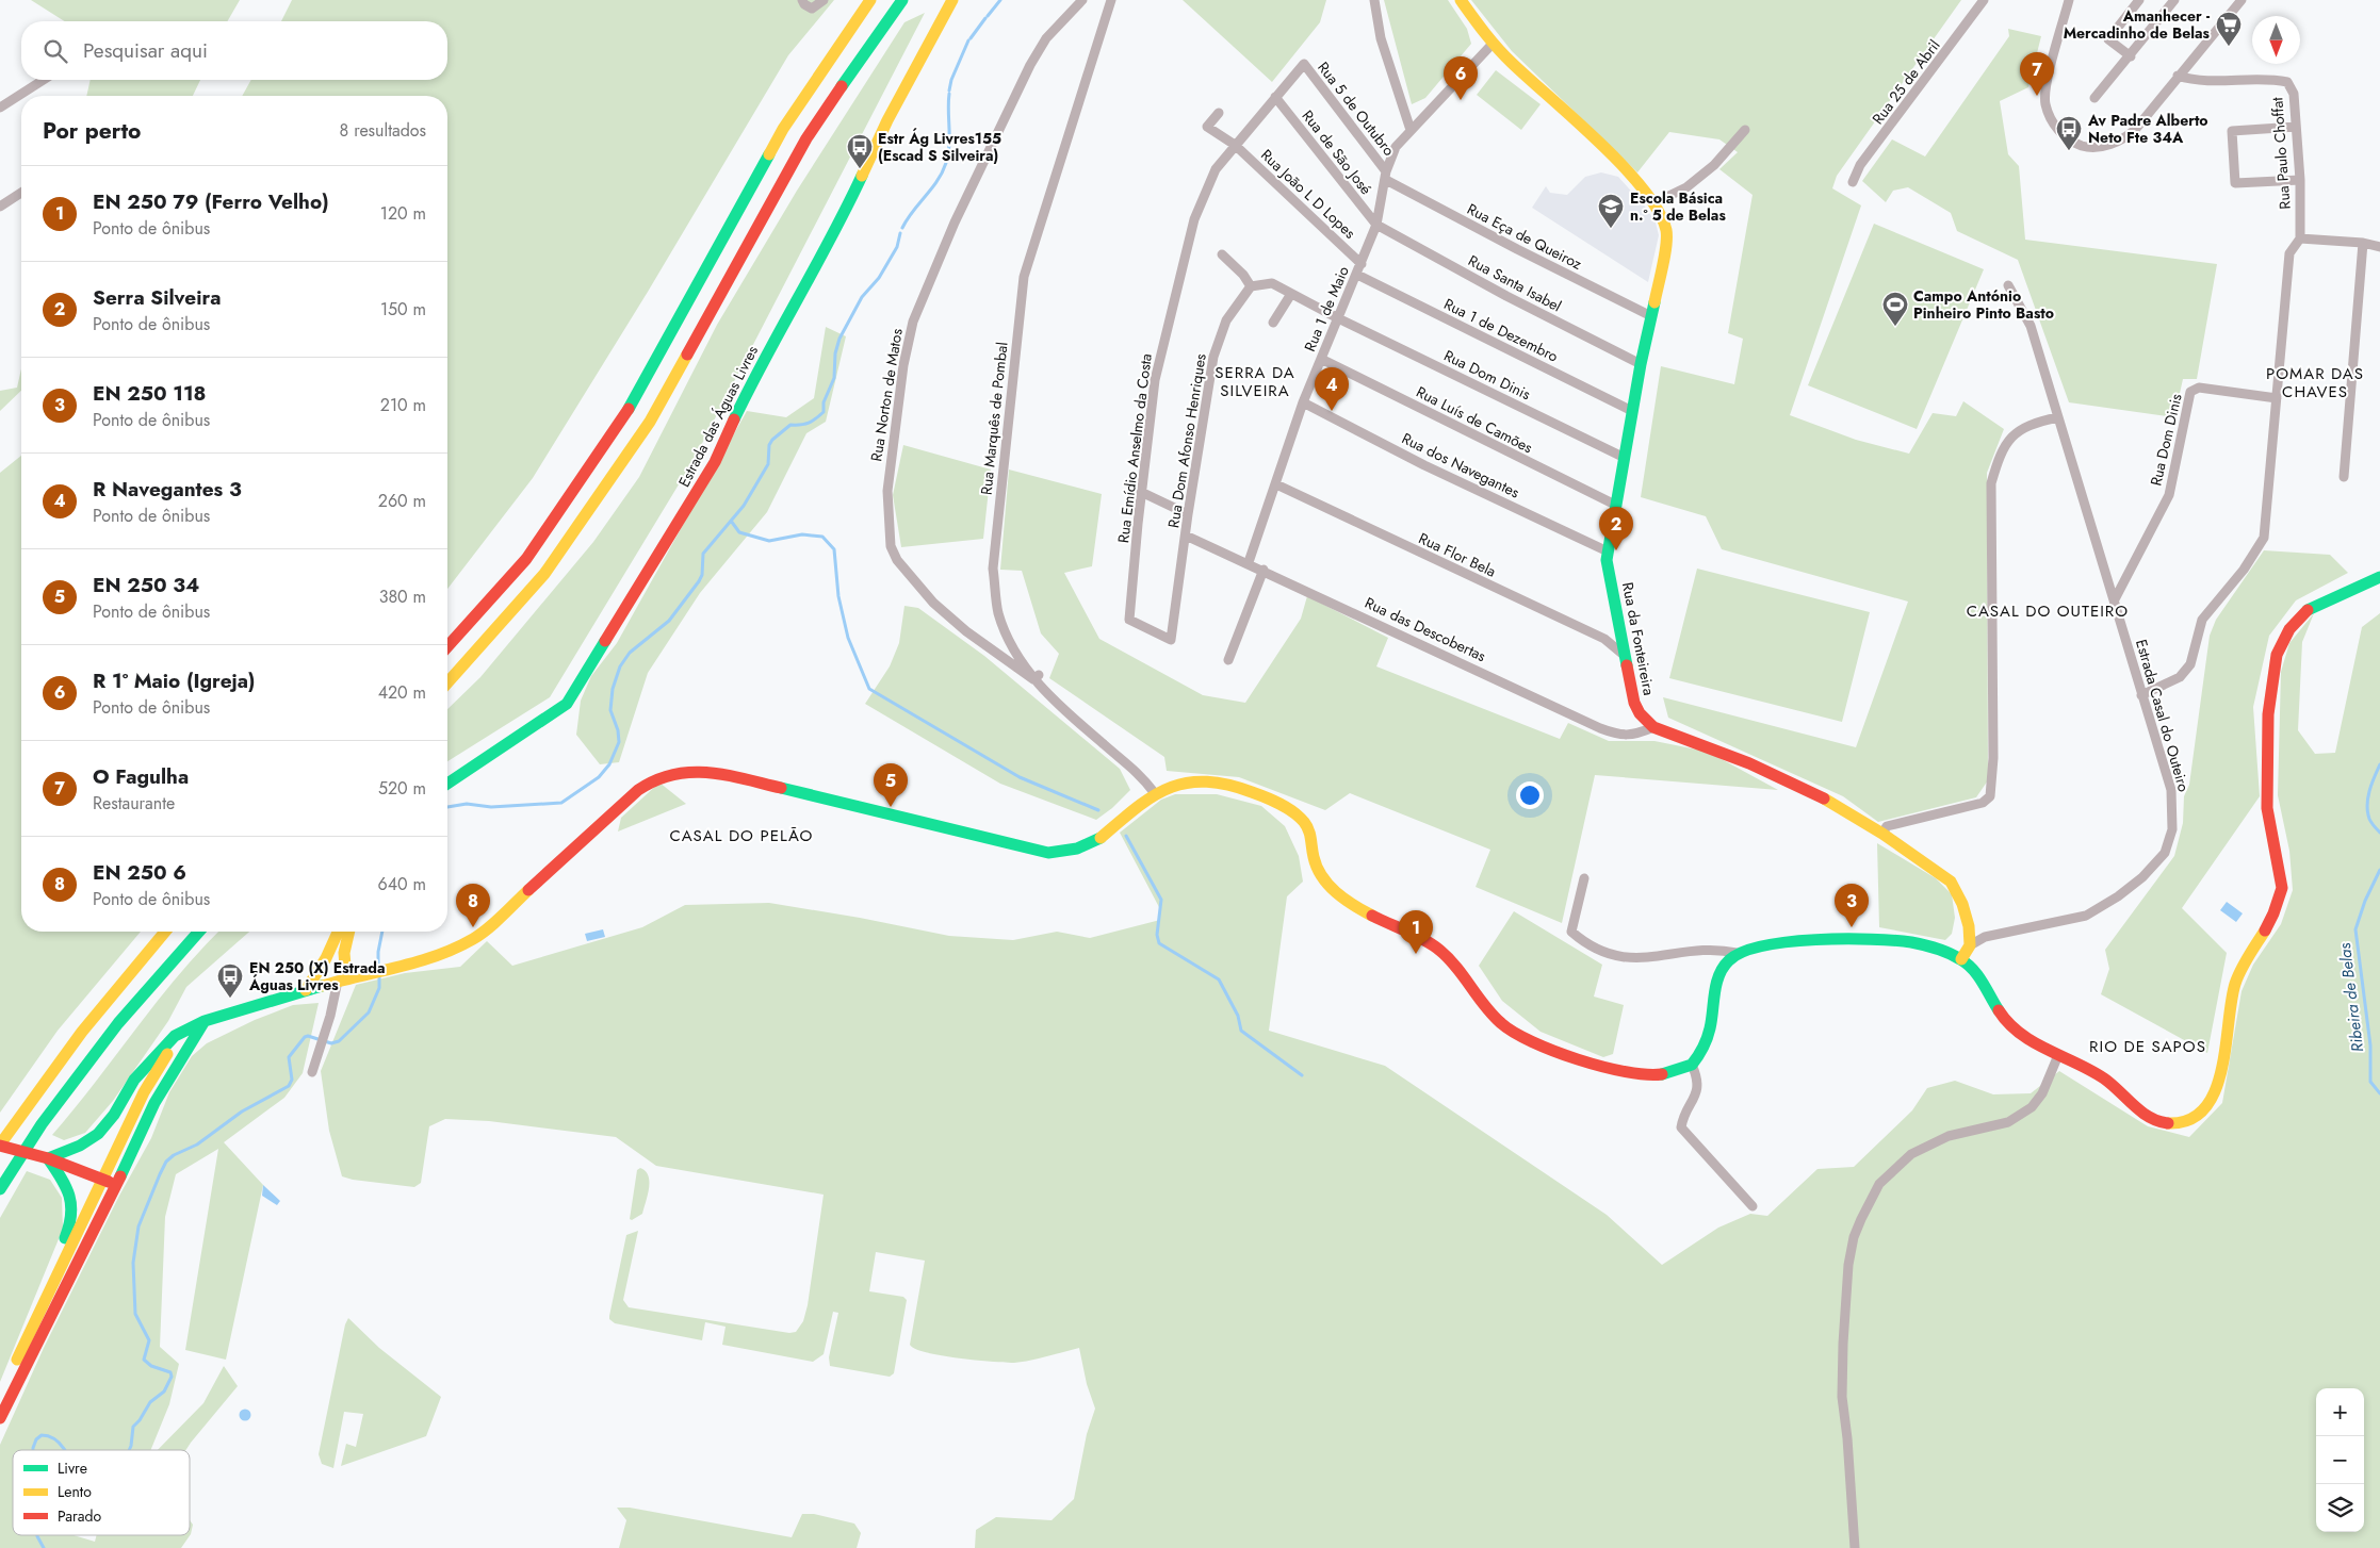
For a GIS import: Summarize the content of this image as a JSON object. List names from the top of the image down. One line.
{"streets":{"main road":["Estrada das Águas Livres","Rua da Fonteireira"],"street":["Rua 25 de Abril","Rua 5 de Outubro","Rua de São José","Rua Paulo Choffat","Rua João L D Lopes","Rua Eça de Queiroz","Rua Santa Isabel","Rua 1 de Maio","Rua 1 de Dezembro","Rua Dom Dinis","Rua Norton de Matos","Rua Marquês de Pombal","Rua Luís de Camões","Rua Dom Afonso Henriques","Rua Emídio Anselmo da Costa","Rua dos Navegantes","Rua Flor Bela","Rua das Descobertas","Estrada Casal do Outeiro"]},"crossings":[["Rua 5 de Outubro","Rua Eça de Queiroz"],["Rua 5 de Outubro","Rua 1 de Maio"],["Rua 5 de Outubro","Rua Emídio Anselmo da Costa"],["Rua de São José","Rua Santa Isabel"],["Rua de São José","Rua 1 de Maio"],["Rua de São José","Rua Emídio Anselmo da Costa"],["Rua João L D Lopes","Rua 1 de Maio"],["Rua João L D Lopes","Rua Emídio Anselmo da Costa"],["Rua Eça de Queiroz","Rua 1 de Maio"],["Rua Eça de Queiroz","Rua da Fonteireira"],["Rua Santa Isabel","Rua 1 de Maio"],["Rua Santa Isabel","Rua da Fonteireira"],["Rua 1 de Maio","Rua 1 de Dezembro"],["Rua 1 de Maio","Rua Dom Dinis"],["Rua 1 de Maio","Rua Luís de Camões"],["Rua 1 de Maio","Rua dos Navegantes"],["Rua 1 de Maio","Rua Flor Bela"],["Rua 1 de Maio","Rua das Descobertas"],["Rua 1 de Maio","Rua da Fonteireira"],["Rua 1 de Dezembro","Rua da Fonteireira"],["Rua Dom Dinis","Rua da Fonteireira"],["Rua Dom Dinis","Estrada Casal do Outeiro"],["Rua Norton de Matos","Rua Marquês de Pombal"],["Rua Luís de Camões","Rua da Fonteireira"],["Rua Dom Afonso Henriques","Rua Emídio Anselmo da Costa"],["Rua Dom Afonso Henriques","Rua das Descobertas"],["Rua dos Navegantes","Rua da Fonteireira"],["Rua Flor Bela","Rua da Fonteireira"],["Rua das Descobertas","Rua da Fonteireira"],["Rua da Fonteireira","Estrada Casal do Outeiro"]],"districts":["SERRA DA SILVEIRA","POMAR DAS CHAVES","CASAL DO OUTEIRO","CASAL DO PELÃO","RIO DE SAPOS"],"water":["Ribeira de Belas"],"places":{"supermarket":["Amanhecer - Mercadinho de Belas"],"bus stop":["Av Padre Alberto Neto Fte 34A","Estr Ág Livres155 (Escad S Silveira)","EN 250 (X) Estrada Águas Livres"],"school or university":["Escola Básica n.º 5 de Belas"],"sports":["Campo António Pinheiro Pinto Basto"]},"legend":["Livre","Lento","Parado"],"north":"bottom","page":{"search":"Pesquisar aqui","pins":["7","6","4","2","5","3","8","1"],"heading":["Por perto","8 resultados"],"list":[{"mark":"1","name":"EN 250 79 (Ferro Velho)","note":"Ponto de ônibus","value":"120 m"},{"mark":"2","name":"Serra Silveira","note":"Ponto de ônibus","value":"150 m"},{"mark":"3","name":"EN 250 118","note":"Ponto de ônibus","value":"210 m"},{"mark":"4","name":"R Navegantes 3","note":"Ponto de ônibus","value":"260 m"},{"mark":"5","name":"EN 250 34","note":"Ponto de ônibus","value":"380 m"},{"mark":"6","name":"R 1º Maio (Igreja)","note":"Ponto de ônibus","value":"420 m"},{"mark":"7","name":"O Fagulha","note":"Restaurante","value":"520 m"},{"mark":"8","name":"EN 250 6","note":"Ponto de ônibus","value":"640 m"}],"map_buttons":["+","−"]}}
